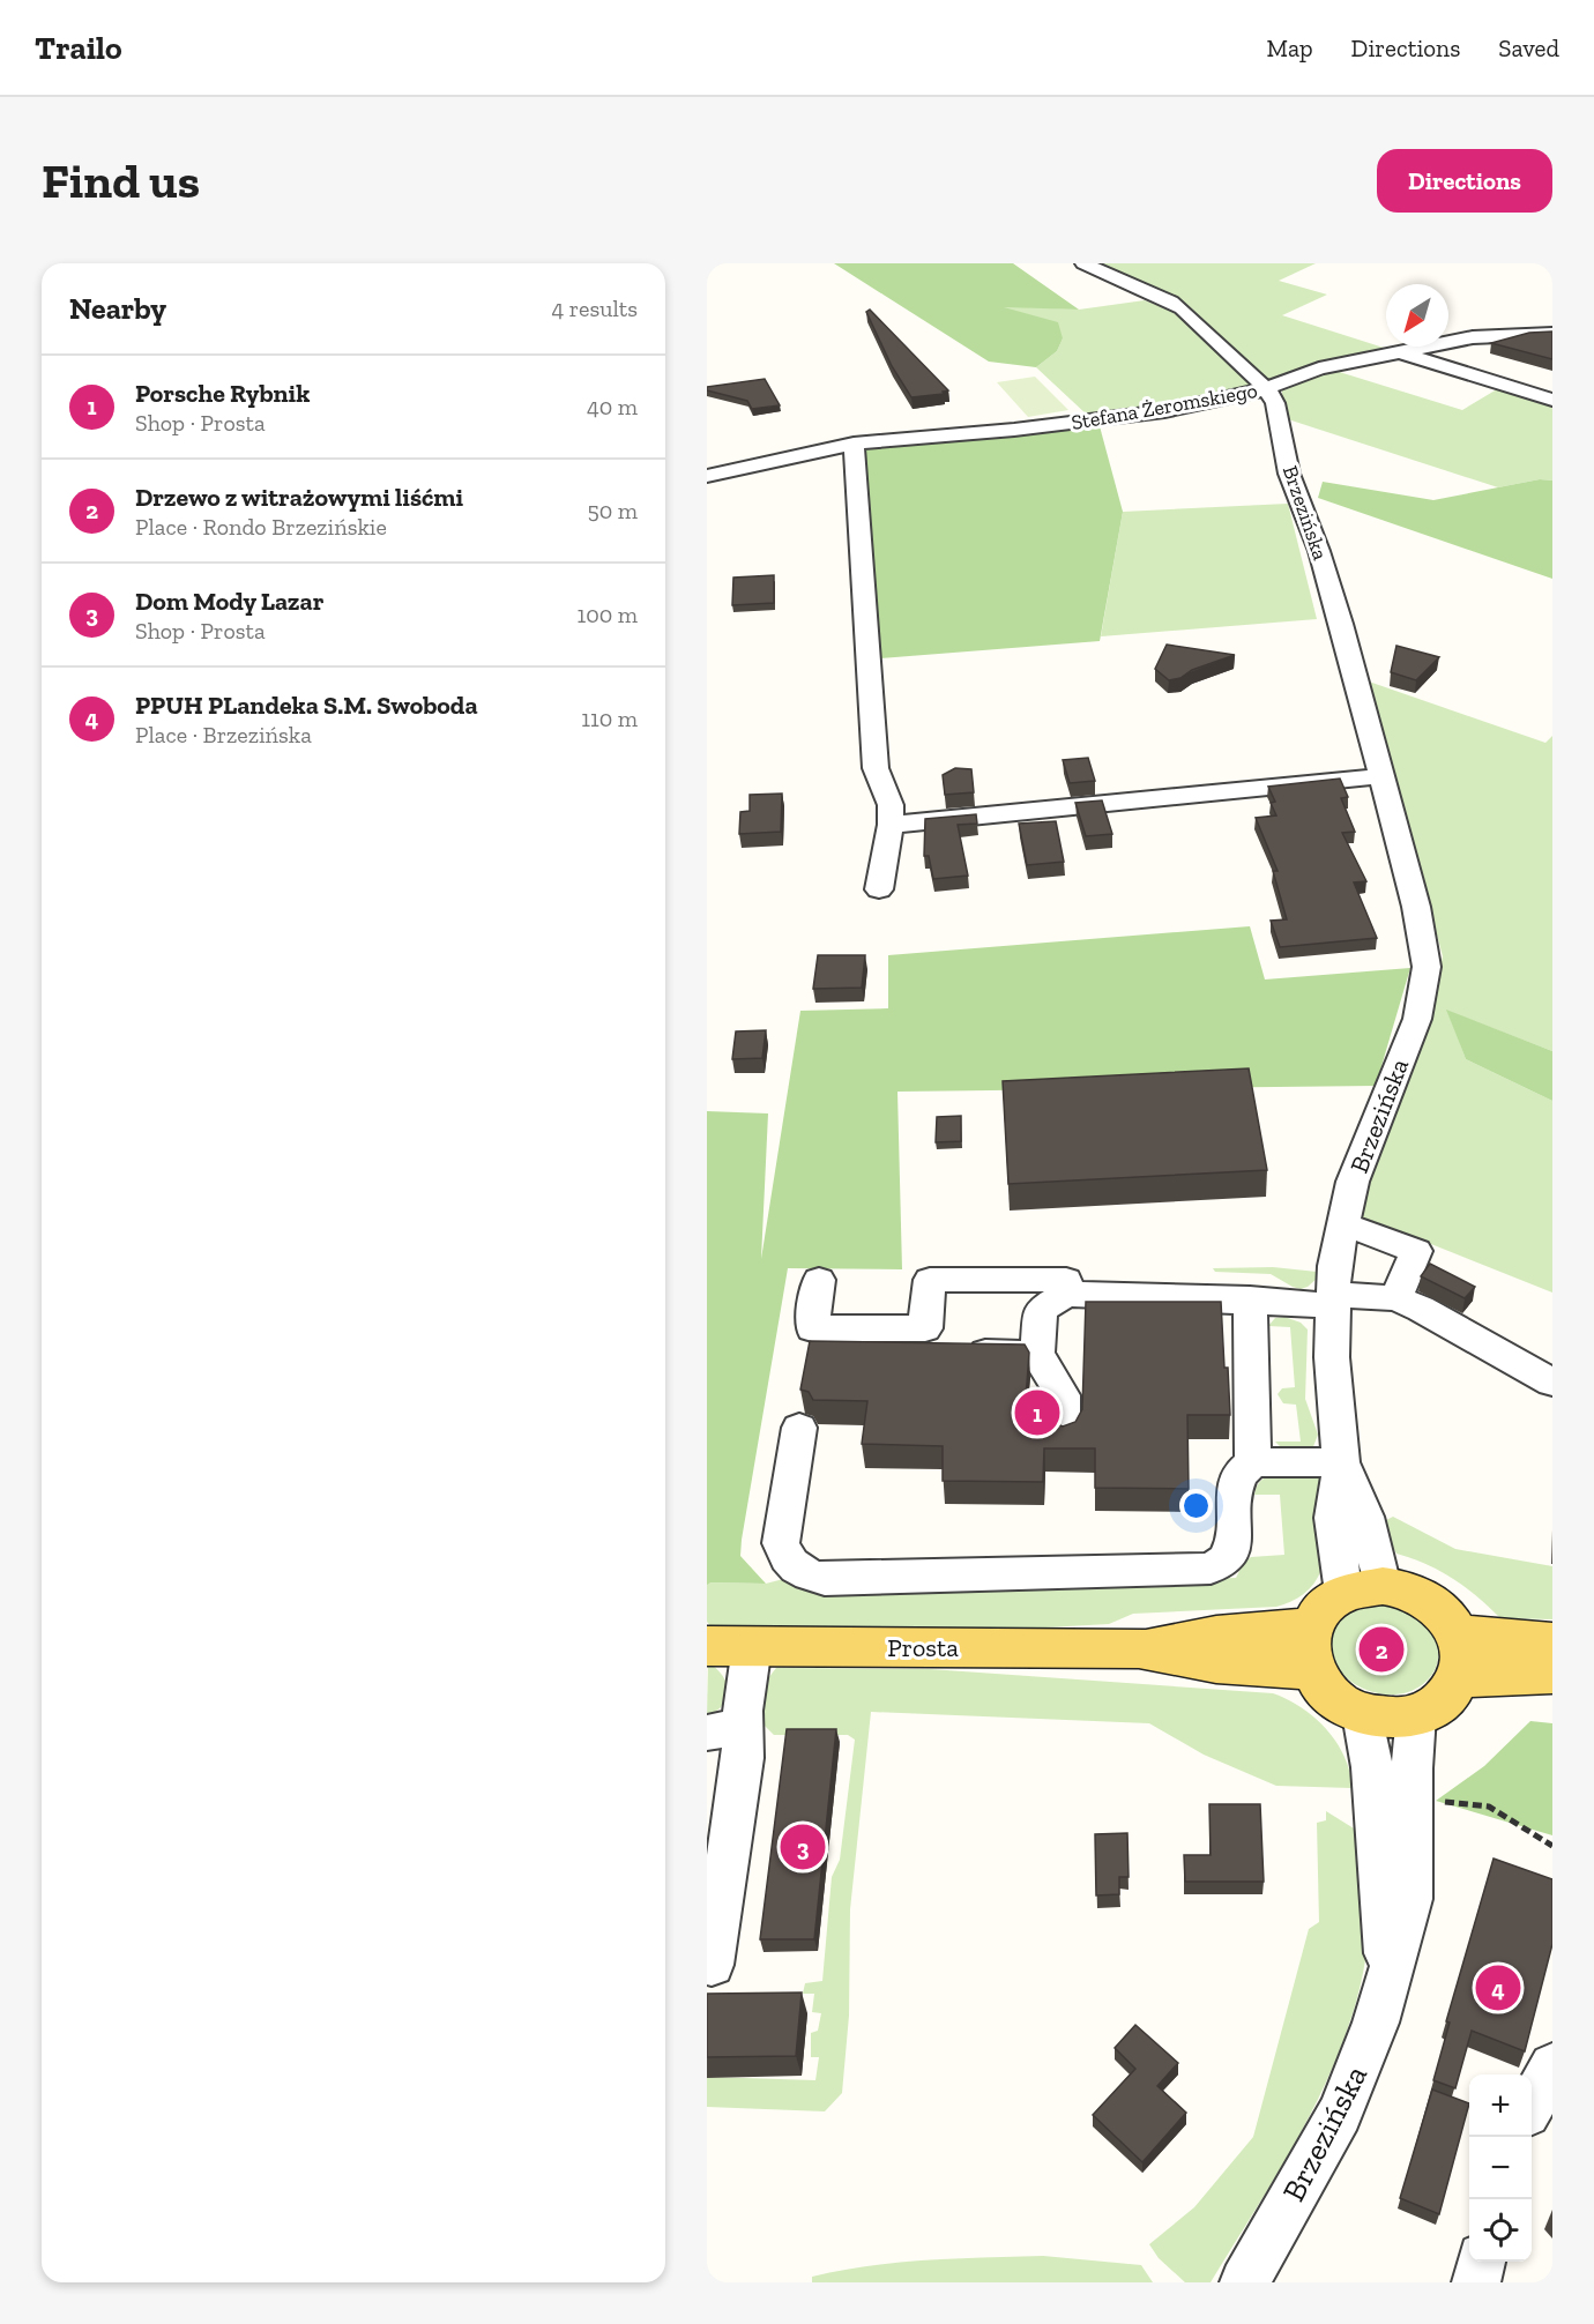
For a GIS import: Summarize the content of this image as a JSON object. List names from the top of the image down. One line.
{"streets":{"main road":["Prosta"],"street":["Stefana Żeromskiego","Brzezińska"]},"crossings":[["Stefana Żeromskiego","Brzezińska"],["Brzezińska","Prosta"]],"north":"bottom left","page":{"header":"Trailo","nav":["Map","Directions","Saved"],"buttons":"Directions","title":"Find us","heading":["Nearby","4 results"],"list":[{"mark":"1","name":"Porsche Rybnik","note":"Shop · Prosta","value":"40 m"},{"mark":"2","name":"Drzewo z witrażowymi liśćmi","note":"Place · Rondo Brzezińskie","value":"50 m"},{"mark":"3","name":"Dom Mody Lazar","note":"Shop · Prosta","value":"100 m"},{"mark":"4","name":"PPUH PLandeka S.M. Swoboda","note":"Place · Brzezińska","value":"110 m"}],"pins":["1","2","3","4"],"map_buttons":["+","−"]}}
